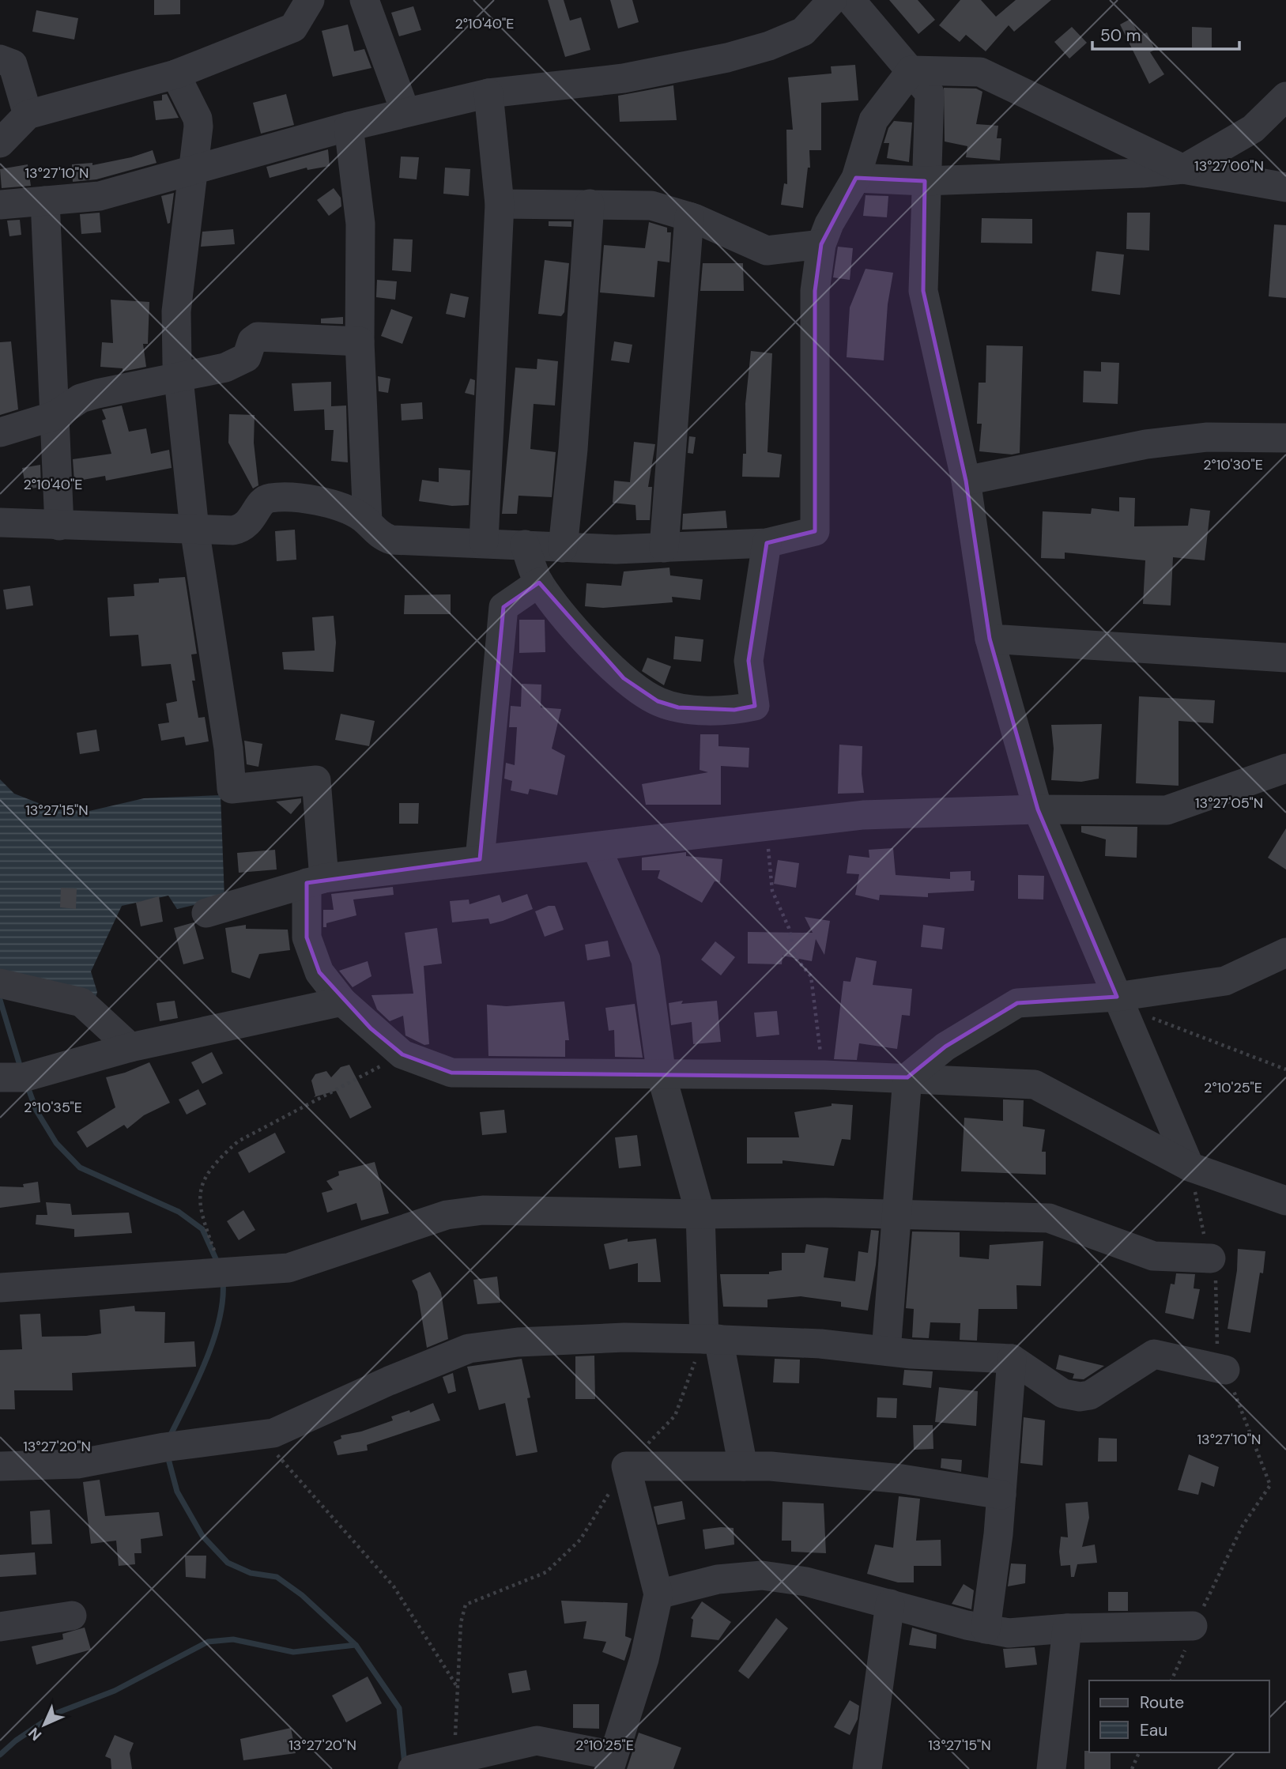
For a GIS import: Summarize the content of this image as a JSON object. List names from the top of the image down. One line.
{"legend":["Route","Eau"],"scale_bar":"50 m","north":"bottom left","coordinates":["2°10'40\"E","13°27'00\"N","13°27'10\"N","2°10'30\"E","13°27'05\"N","13°27'15\"N","2°10'25\"E","2°10'35\"E","13°27'20\"N"]}
